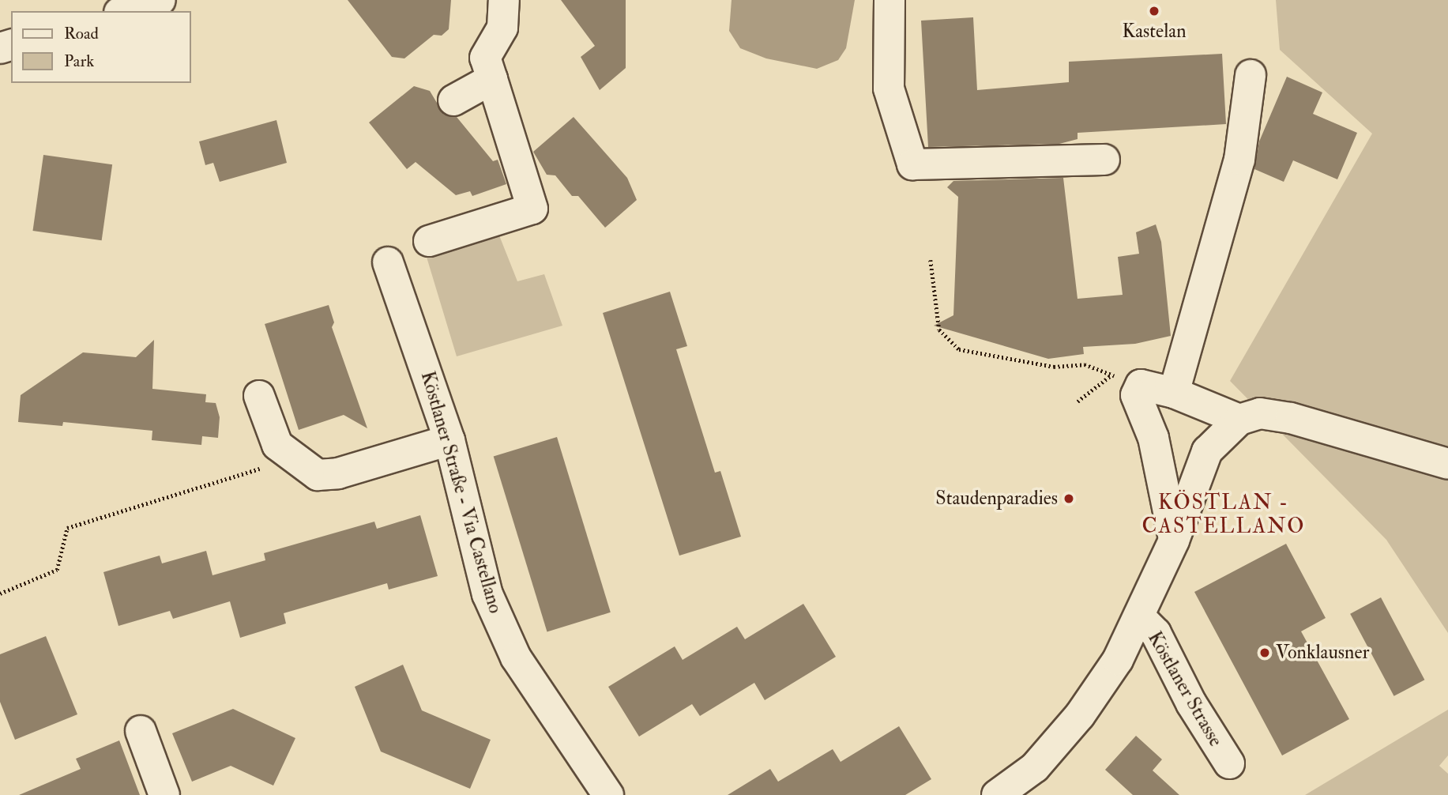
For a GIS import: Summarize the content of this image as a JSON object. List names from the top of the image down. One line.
{"streets":{"street":["Köstlaner Straße - Via Castellano","Köstlaner Strasse"]},"districts":["KÖSTLAN - CASTELLANO"],"places":["Kastelan","Staudenparadies","Vonklausner"],"legend":["Road","Park"]}
